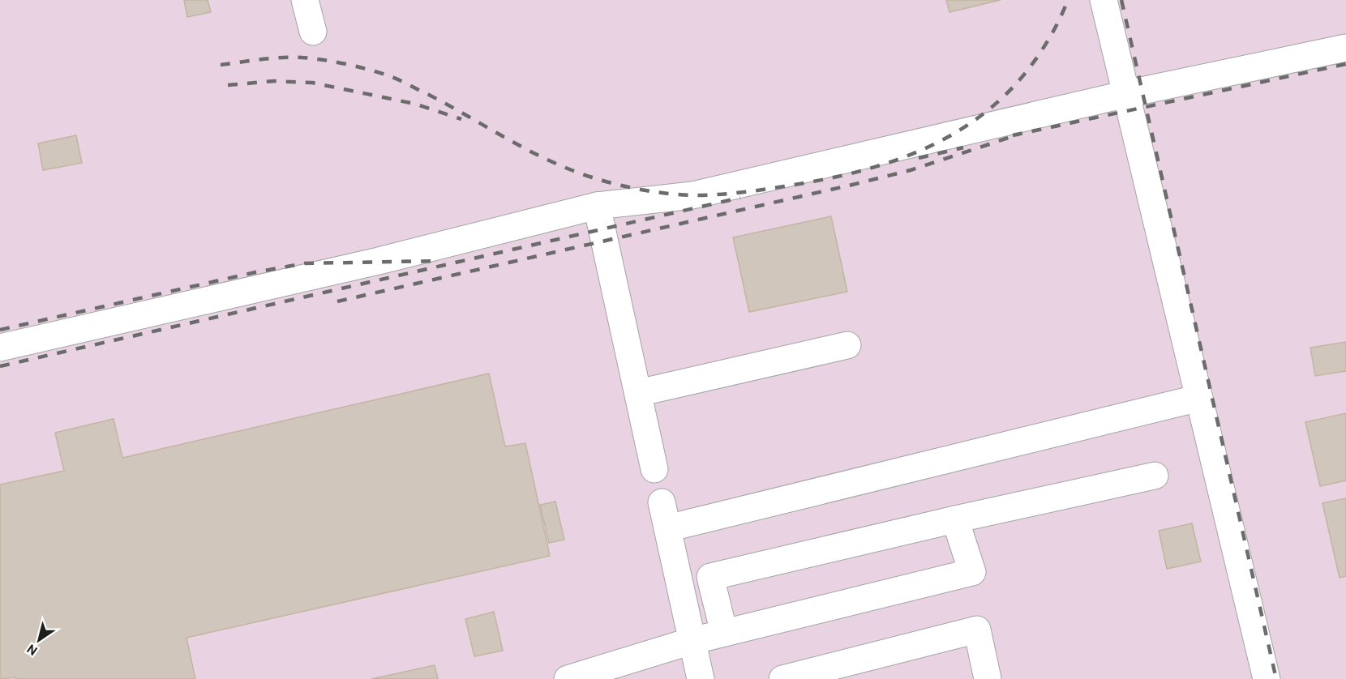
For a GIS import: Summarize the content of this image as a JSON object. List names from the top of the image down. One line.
{"north":"bottom left"}
